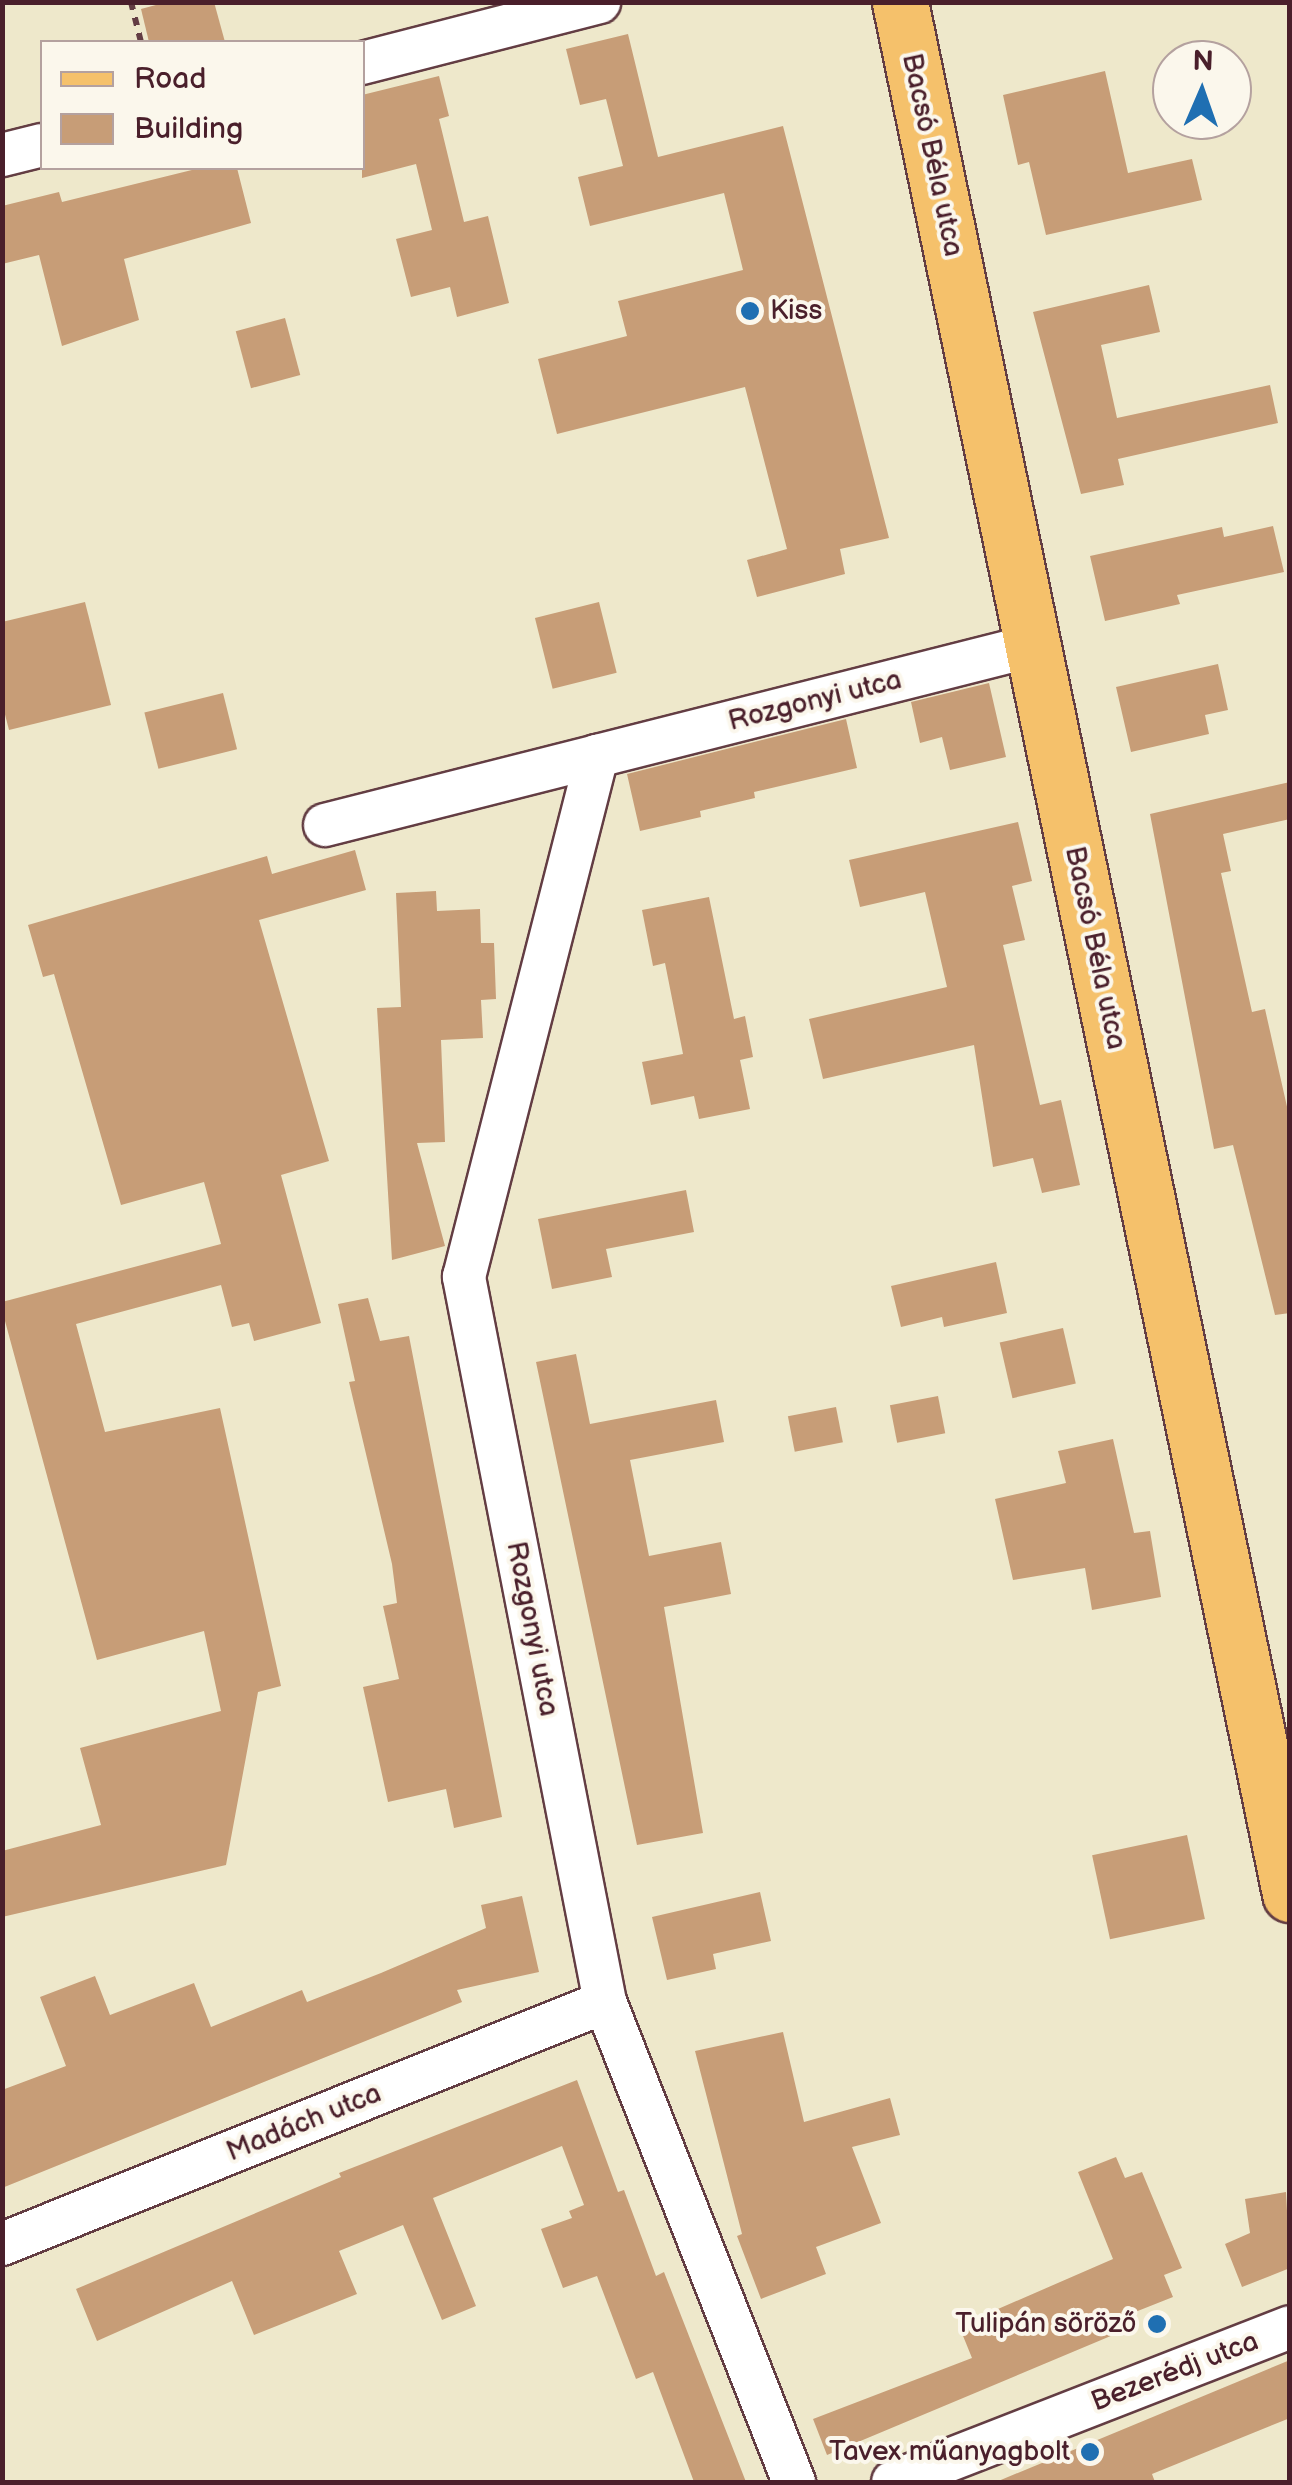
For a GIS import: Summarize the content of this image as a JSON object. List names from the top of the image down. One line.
{"streets":{"main road":["Bacsó Béla utca"],"street":["Rozgonyi utca","Madách utca","Bezerédj utca"]},"crossings":[["Bacsó Béla utca","Rozgonyi utca"],["Rozgonyi utca","Madách utca"]],"places":["Kiss","Tulipán söröző","Tavex műanyagbolt"],"legend":["Road","Building"],"north":"top"}
